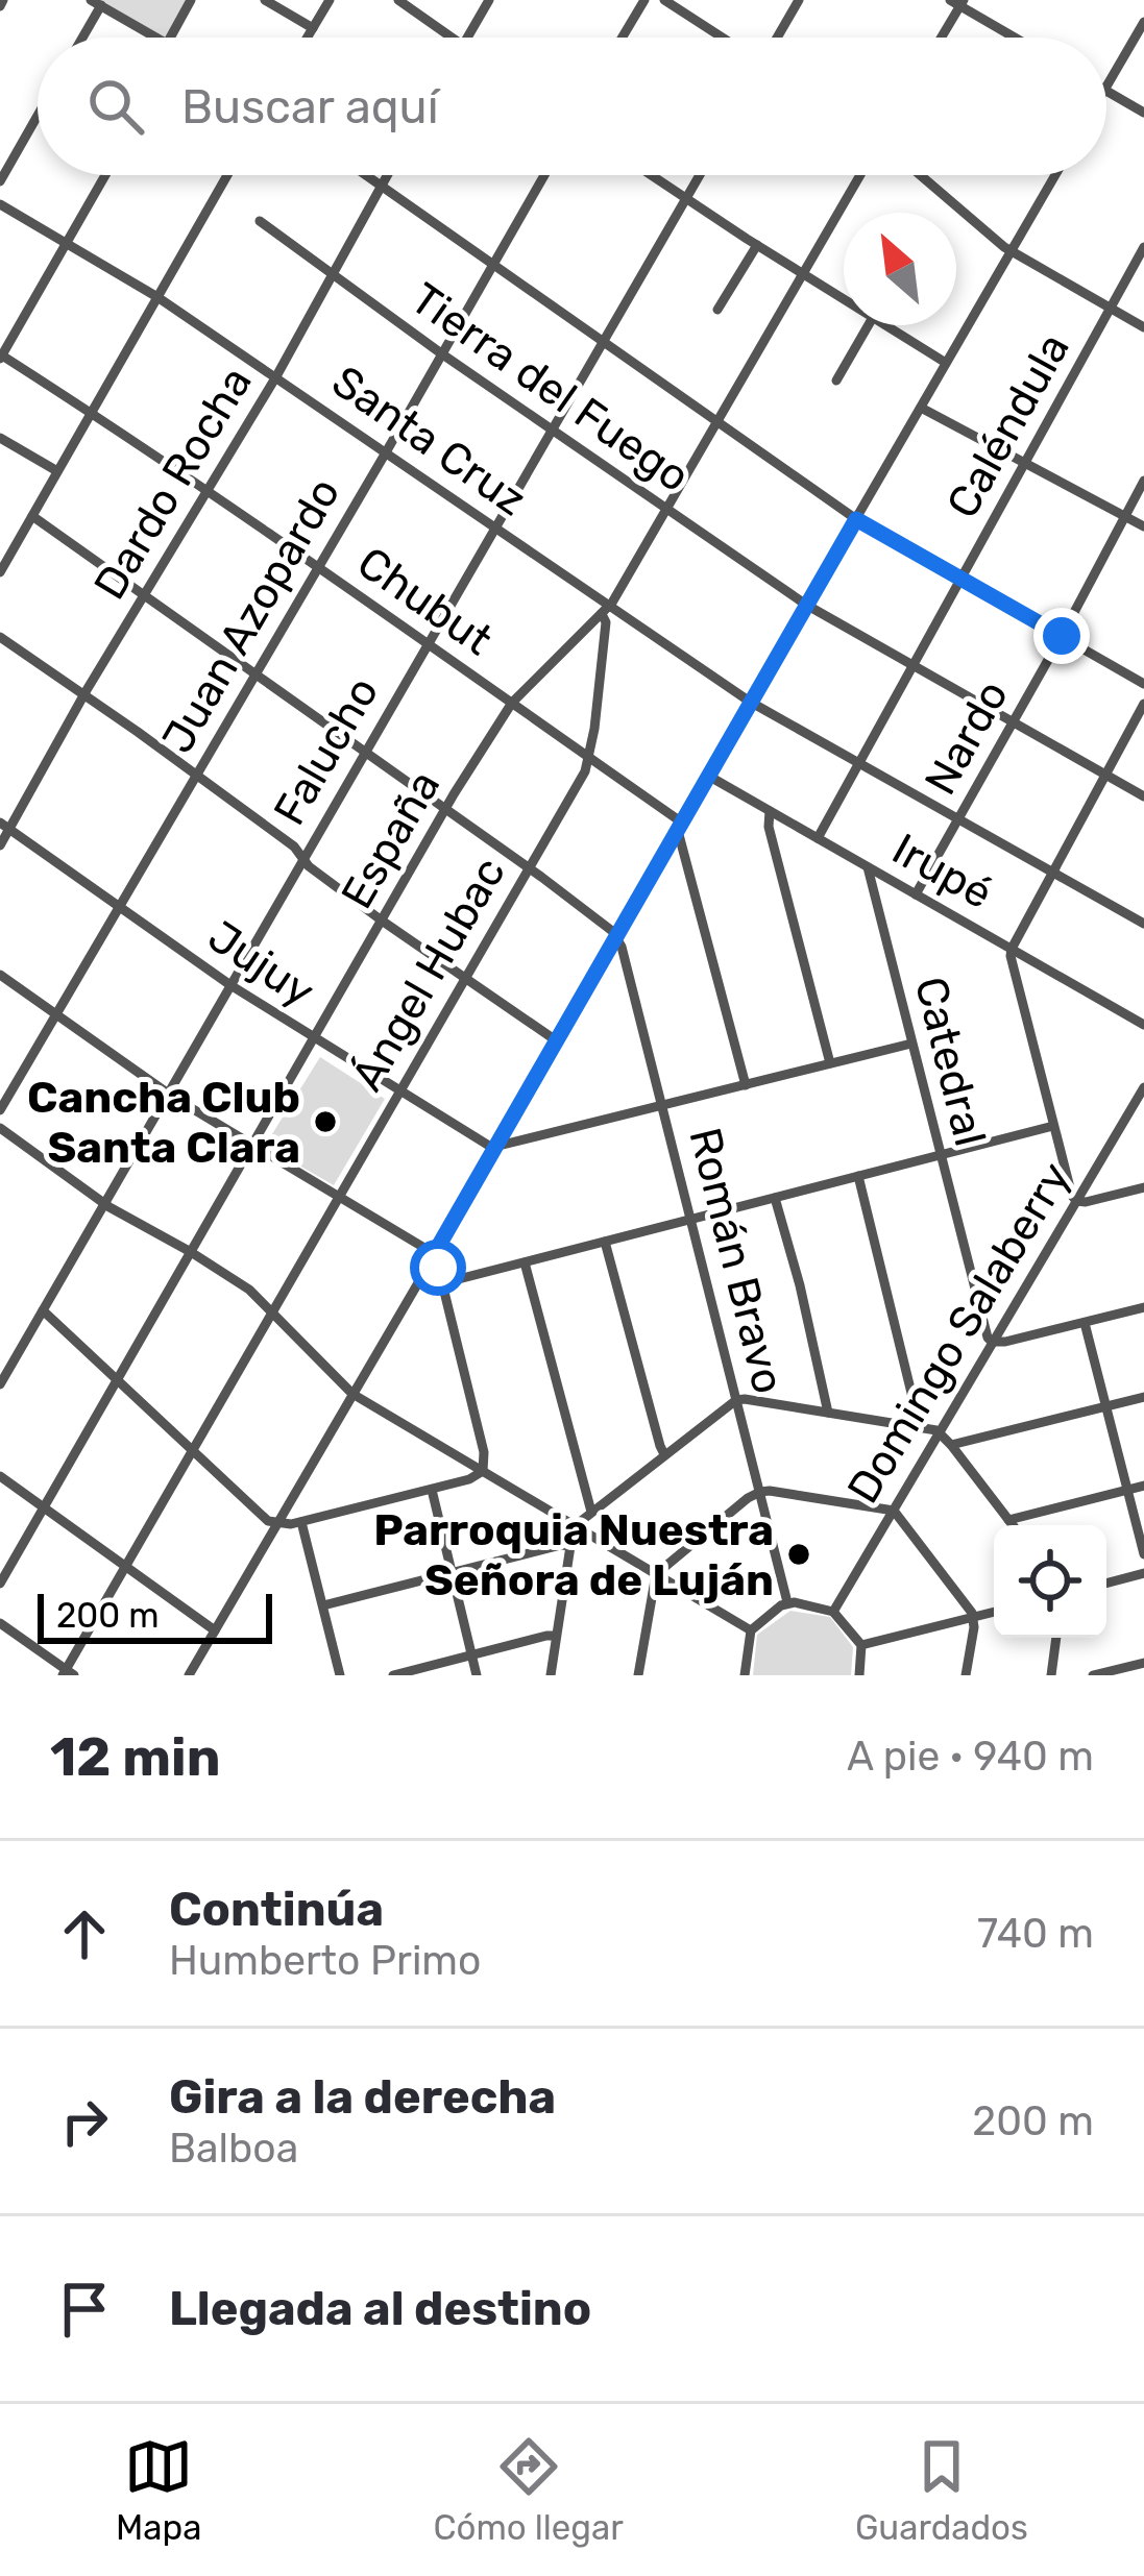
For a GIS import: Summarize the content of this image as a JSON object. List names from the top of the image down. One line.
{"streets":{"street":["Tierra del Fuego","Caléndula","Santa Cruz","Dardo Rocha","Chubut","Juan Azopardo","Nardo","Falucho","España","Irupé","Jujuy","Ángel Hubac","Catedral","Román Bravo","Domingo Salaberry"]},"crossings":[["Tierra del Fuego","Caléndula"],["Tierra del Fuego","Dardo Rocha"],["Tierra del Fuego","Juan Azopardo"],["Tierra del Fuego","Nardo"],["Tierra del Fuego","Falucho"],["Tierra del Fuego","España"],["Caléndula","Santa Cruz"],["Caléndula","Irupé"],["Santa Cruz","Dardo Rocha"],["Santa Cruz","Juan Azopardo"],["Santa Cruz","Nardo"],["Santa Cruz","Falucho"],["Santa Cruz","España"],["Santa Cruz","Ángel Hubac"],["Dardo Rocha","Chubut"],["Dardo Rocha","Jujuy"],["Chubut","Juan Azopardo"],["Chubut","Falucho"],["Chubut","España"],["Chubut","Ángel Hubac"],["Juan Azopardo","Jujuy"],["Nardo","Irupé"],["Falucho","Jujuy"],["España","Jujuy"],["España","Ángel Hubac"],["Irupé","Catedral"],["Jujuy","Ángel Hubac"],["Catedral","Domingo Salaberry"]],"places":["Cancha Club Santa Clara","Parroquia Nuestra Señora de Luján"],"scale_bar":"200 m","north":"top left","page":{"search":"Buscar aquí","scale":"200 m","heading":["12 min","A pie · 940 m"],"list":[["Continúa","Humberto Primo","740 m"],["Gira a la derecha","Balboa","200 m"],"Llegada al destino"],"nav":["Mapa","Cómo llegar","Guardados"]}}
